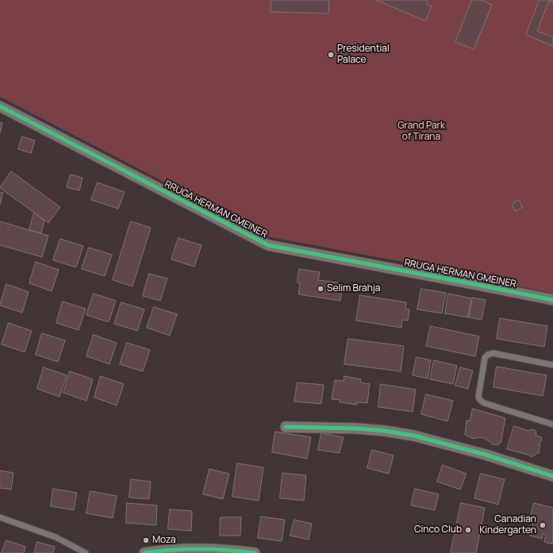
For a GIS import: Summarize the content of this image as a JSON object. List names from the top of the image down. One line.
{"streets":{"street":["RRUGA HERMAN GMEINER"]},"parks":["Grand Park of Tirana"],"places":["Presidential Palace","Selim Brahja","Canadian Kindergarten","Cinco Club","Moza"]}
